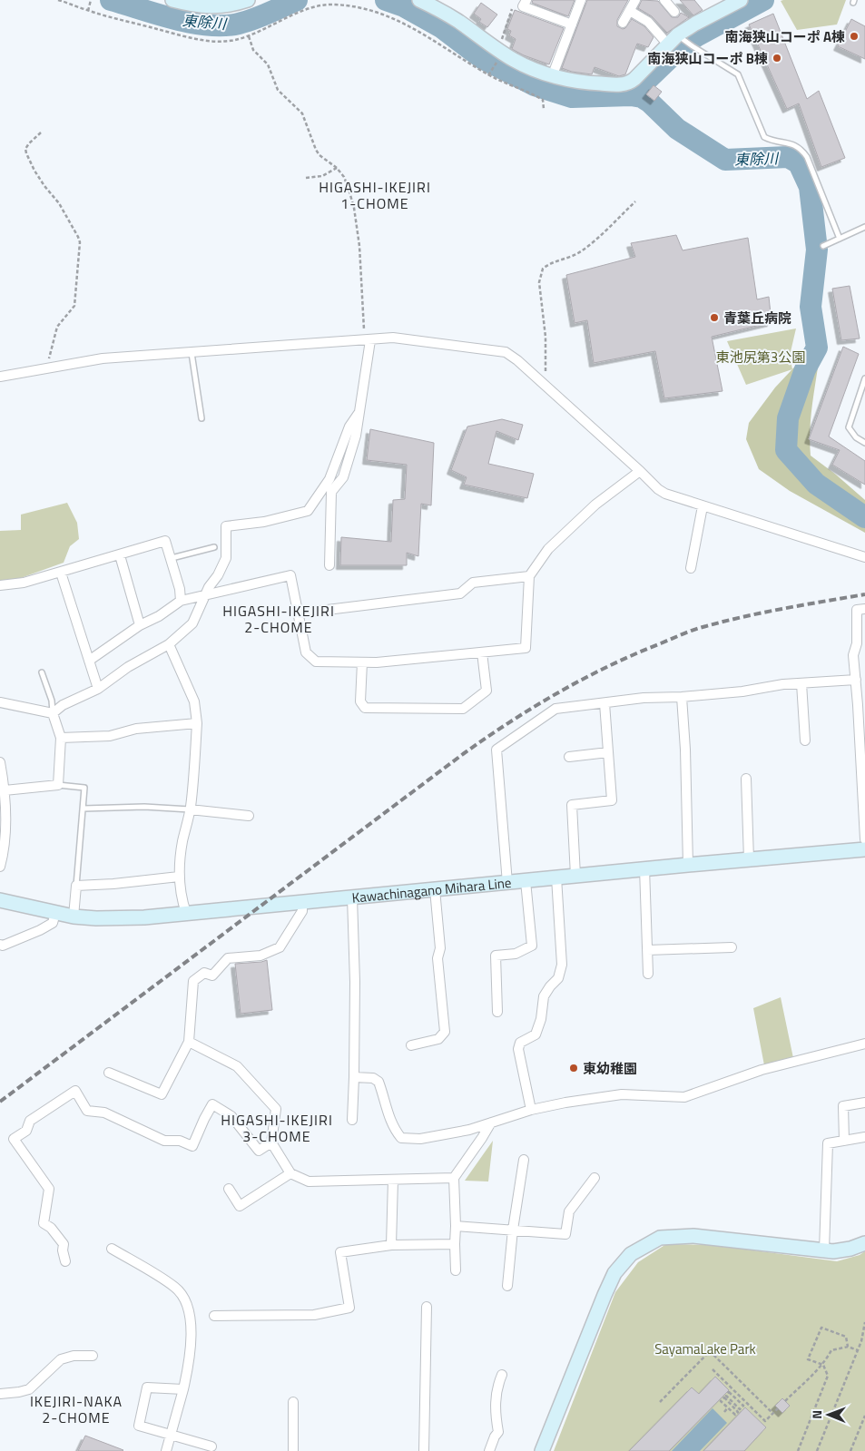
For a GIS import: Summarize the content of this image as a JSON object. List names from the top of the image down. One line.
{"streets":{"street":["Kawachinagano Mihara Line"]},"districts":["HIGASHI-IKEJIRI 1-CHOME","HIGASHI-IKEJIRI 2-CHOME","HIGASHI-IKEJIRI 3-CHOME","IKEJIRI-NAKA 2-CHOME"],"water":["東除川"],"parks":["東池尻第3公園","SayamaLake Park"],"places":["南海狭山コーポ A棟","南海狭山コーポ B棟","青葉丘病院","東幼稚園"],"north":"left"}
